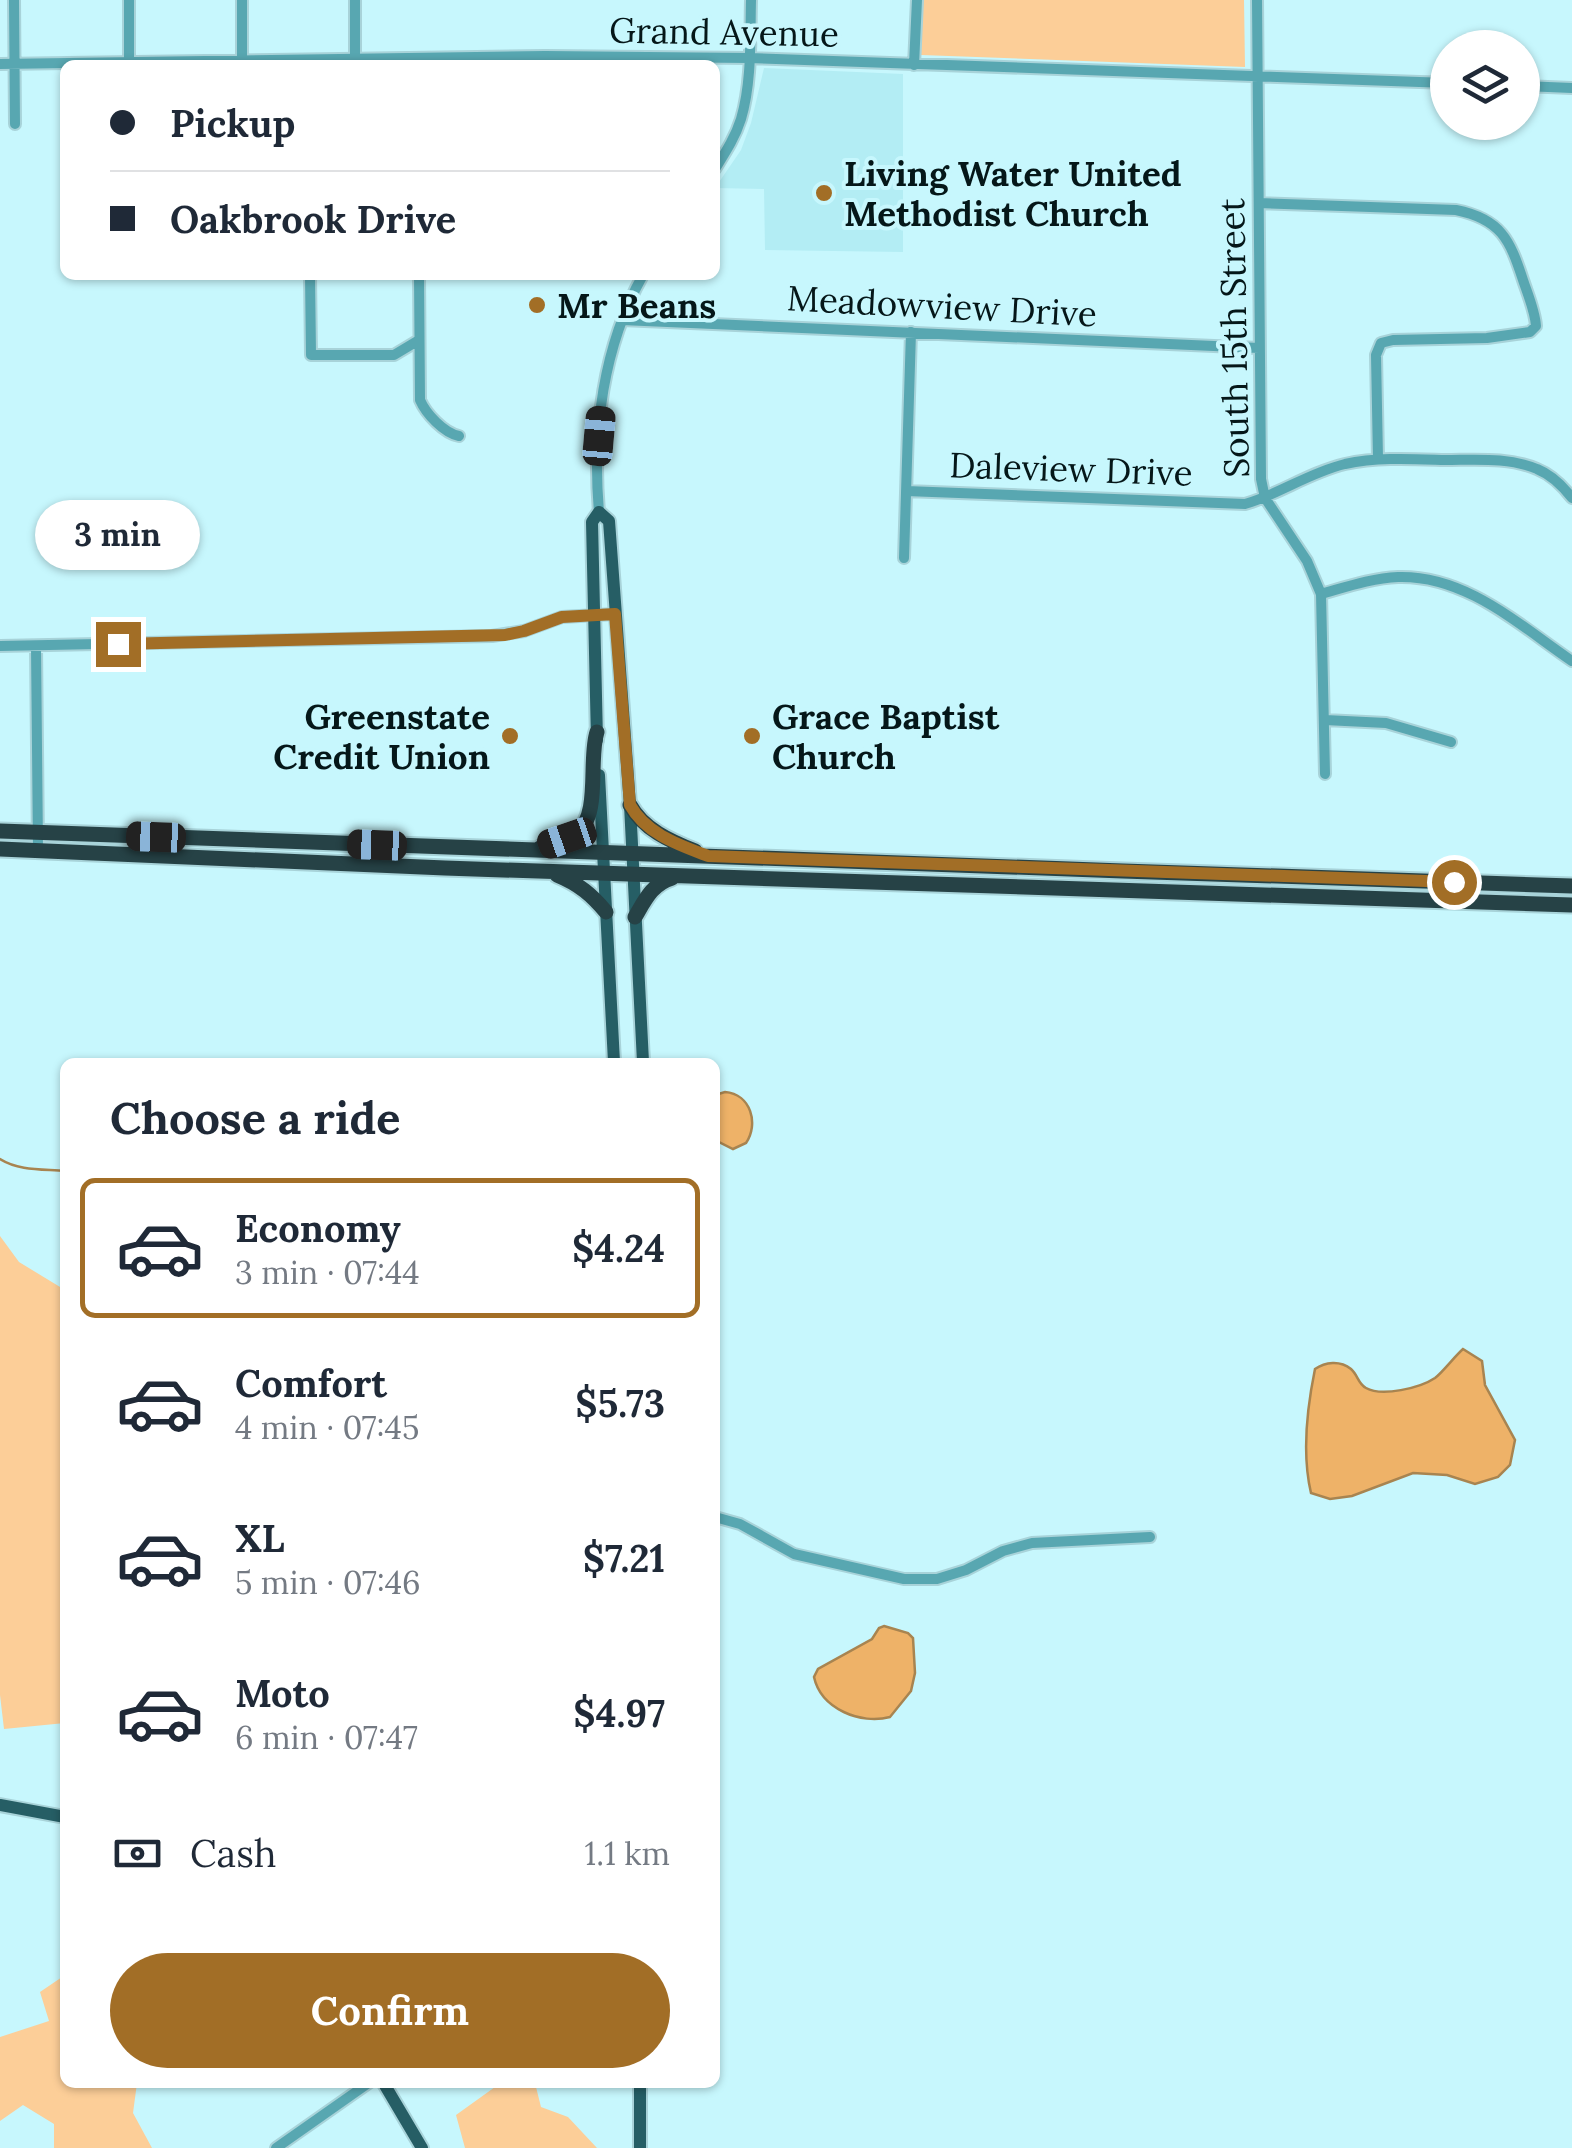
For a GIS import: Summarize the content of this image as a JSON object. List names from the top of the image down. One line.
{"streets":{"street":["Grand Avenue","Meadowview Drive","South 15th Street","Daleview Drive"]},"crossings":[["Grand Avenue","South 15th Street"],["Meadowview Drive","South 15th Street"],["South 15th Street","Daleview Drive"]],"places":["Living Water United Methodist Church","Mr Beans","Greenstate Credit Union","Grace Baptist Church"],"page":{"banner":["Pickup","Oakbrook Drive"],"bubble":"3 min","heading":"Choose a ride","list":[{"name":"Economy","note":"3 min · 07:44","value":"$4.24"},{"name":"Comfort","note":"4 min · 07:45","value":"$5.73"},{"name":"XL","note":"5 min · 07:46","value":"$7.21"},{"name":"Moto","note":"6 min · 07:47","value":"$4.97"}],"pay":["Cash","1.1 km"],"buttons":"Confirm"}}
